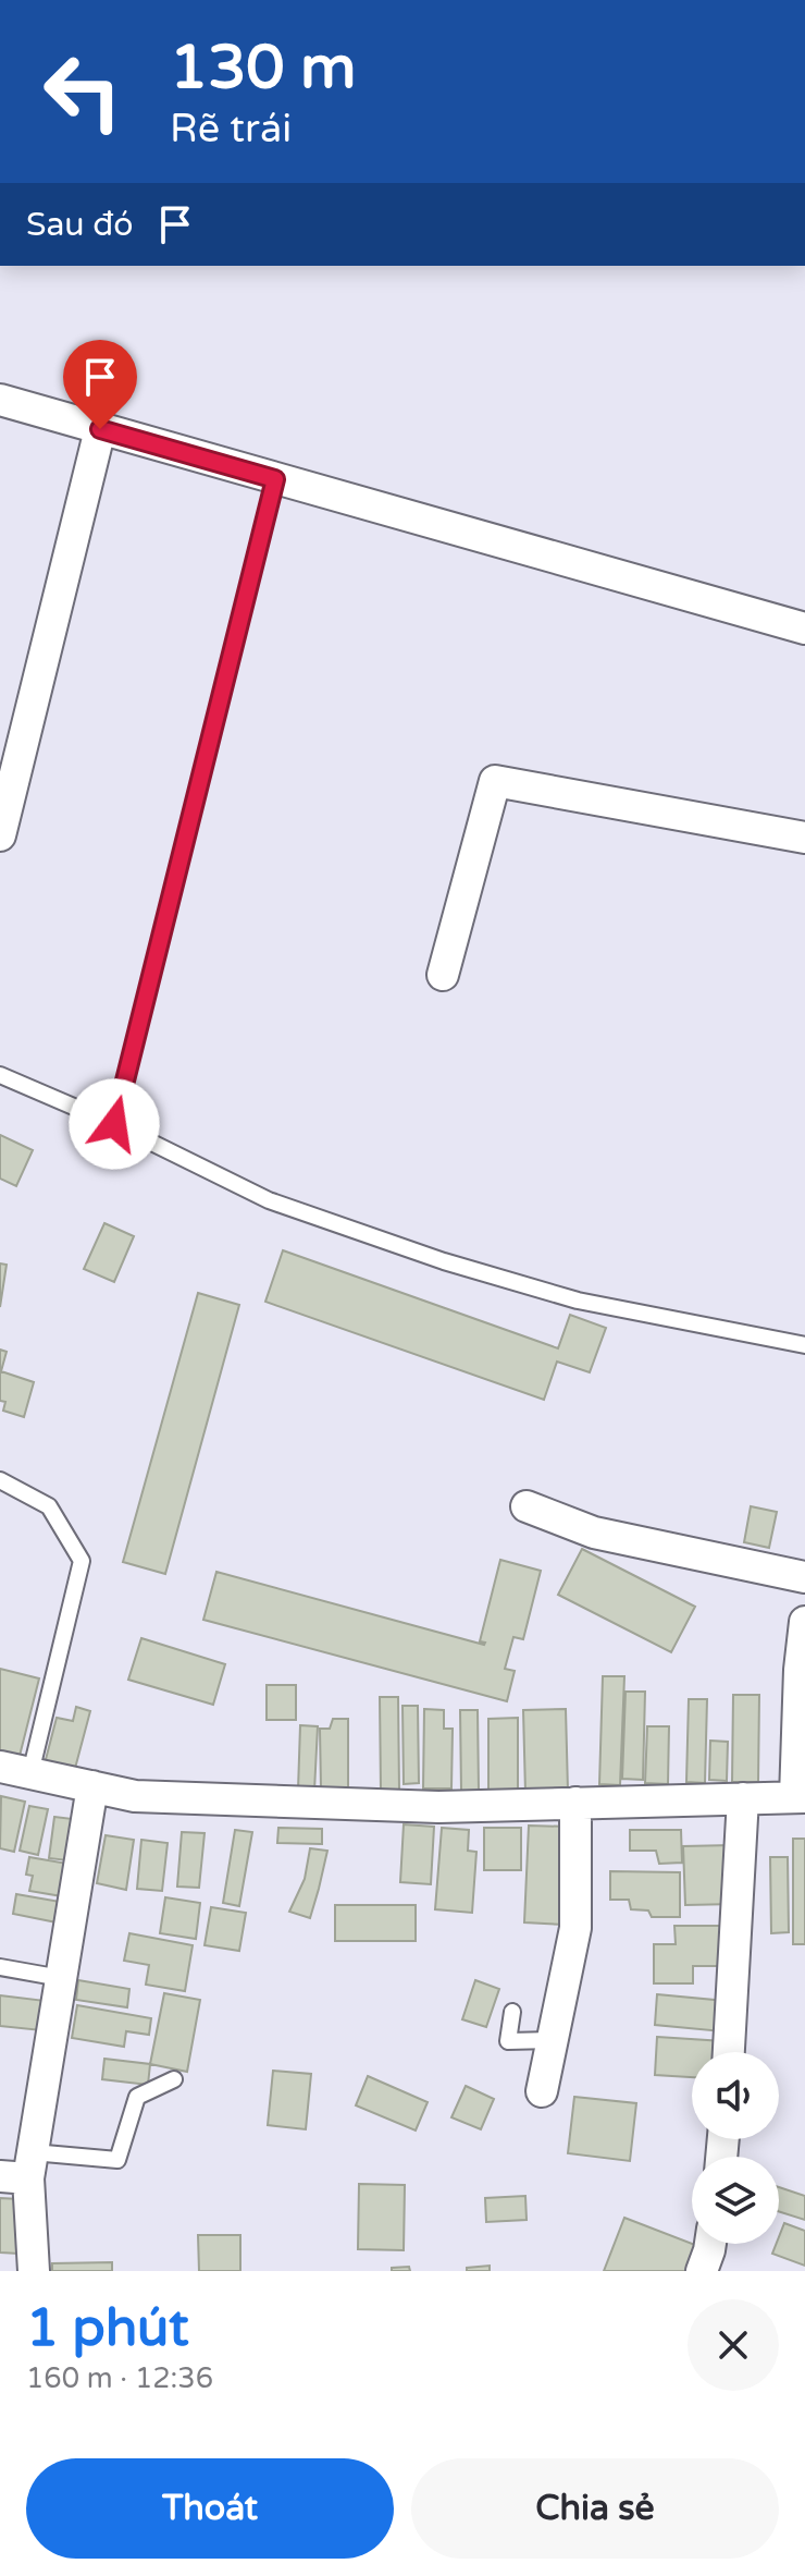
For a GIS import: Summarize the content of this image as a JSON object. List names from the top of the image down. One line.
{"page":{"turn":["130 m","Rẽ trái"],"then":"Sau đó","heading":["1 phút","160 m · 12:36"],"buttons":["Thoát","Chia sẻ"]}}
